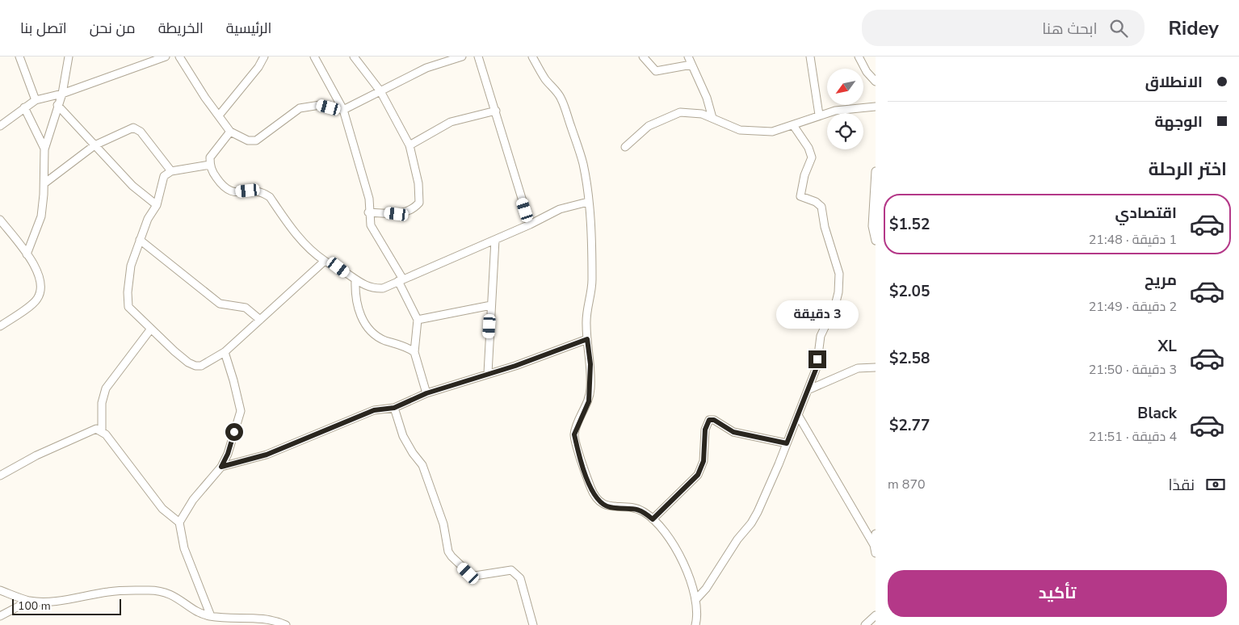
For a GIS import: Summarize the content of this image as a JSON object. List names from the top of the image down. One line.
{"scale_bar":"100 m","north":"bottom left","page":{"header":"Ridey","search":"ابحث هنا","nav":["الرئيسية","الخريطة","من نحن","اتصل بنا"],"banner":["الانطلاق","الوجهة"],"heading":"اختر الرحلة","list":[{"name":"اقتصادي","note":"1 دقيقة · 21:48","value":"$1.52"},{"name":"مريح","note":"2 دقيقة · 21:49","value":"$2.05"},{"name":"XL","note":"3 دقيقة · 21:50","value":"$2.58"},{"name":"Black","note":"4 دقيقة · 21:51","value":"$2.77"}],"bubble":"3 دقيقة","pay":["نقدًا","870 m"],"buttons":"تأكيد","scale":"100 m"}}
